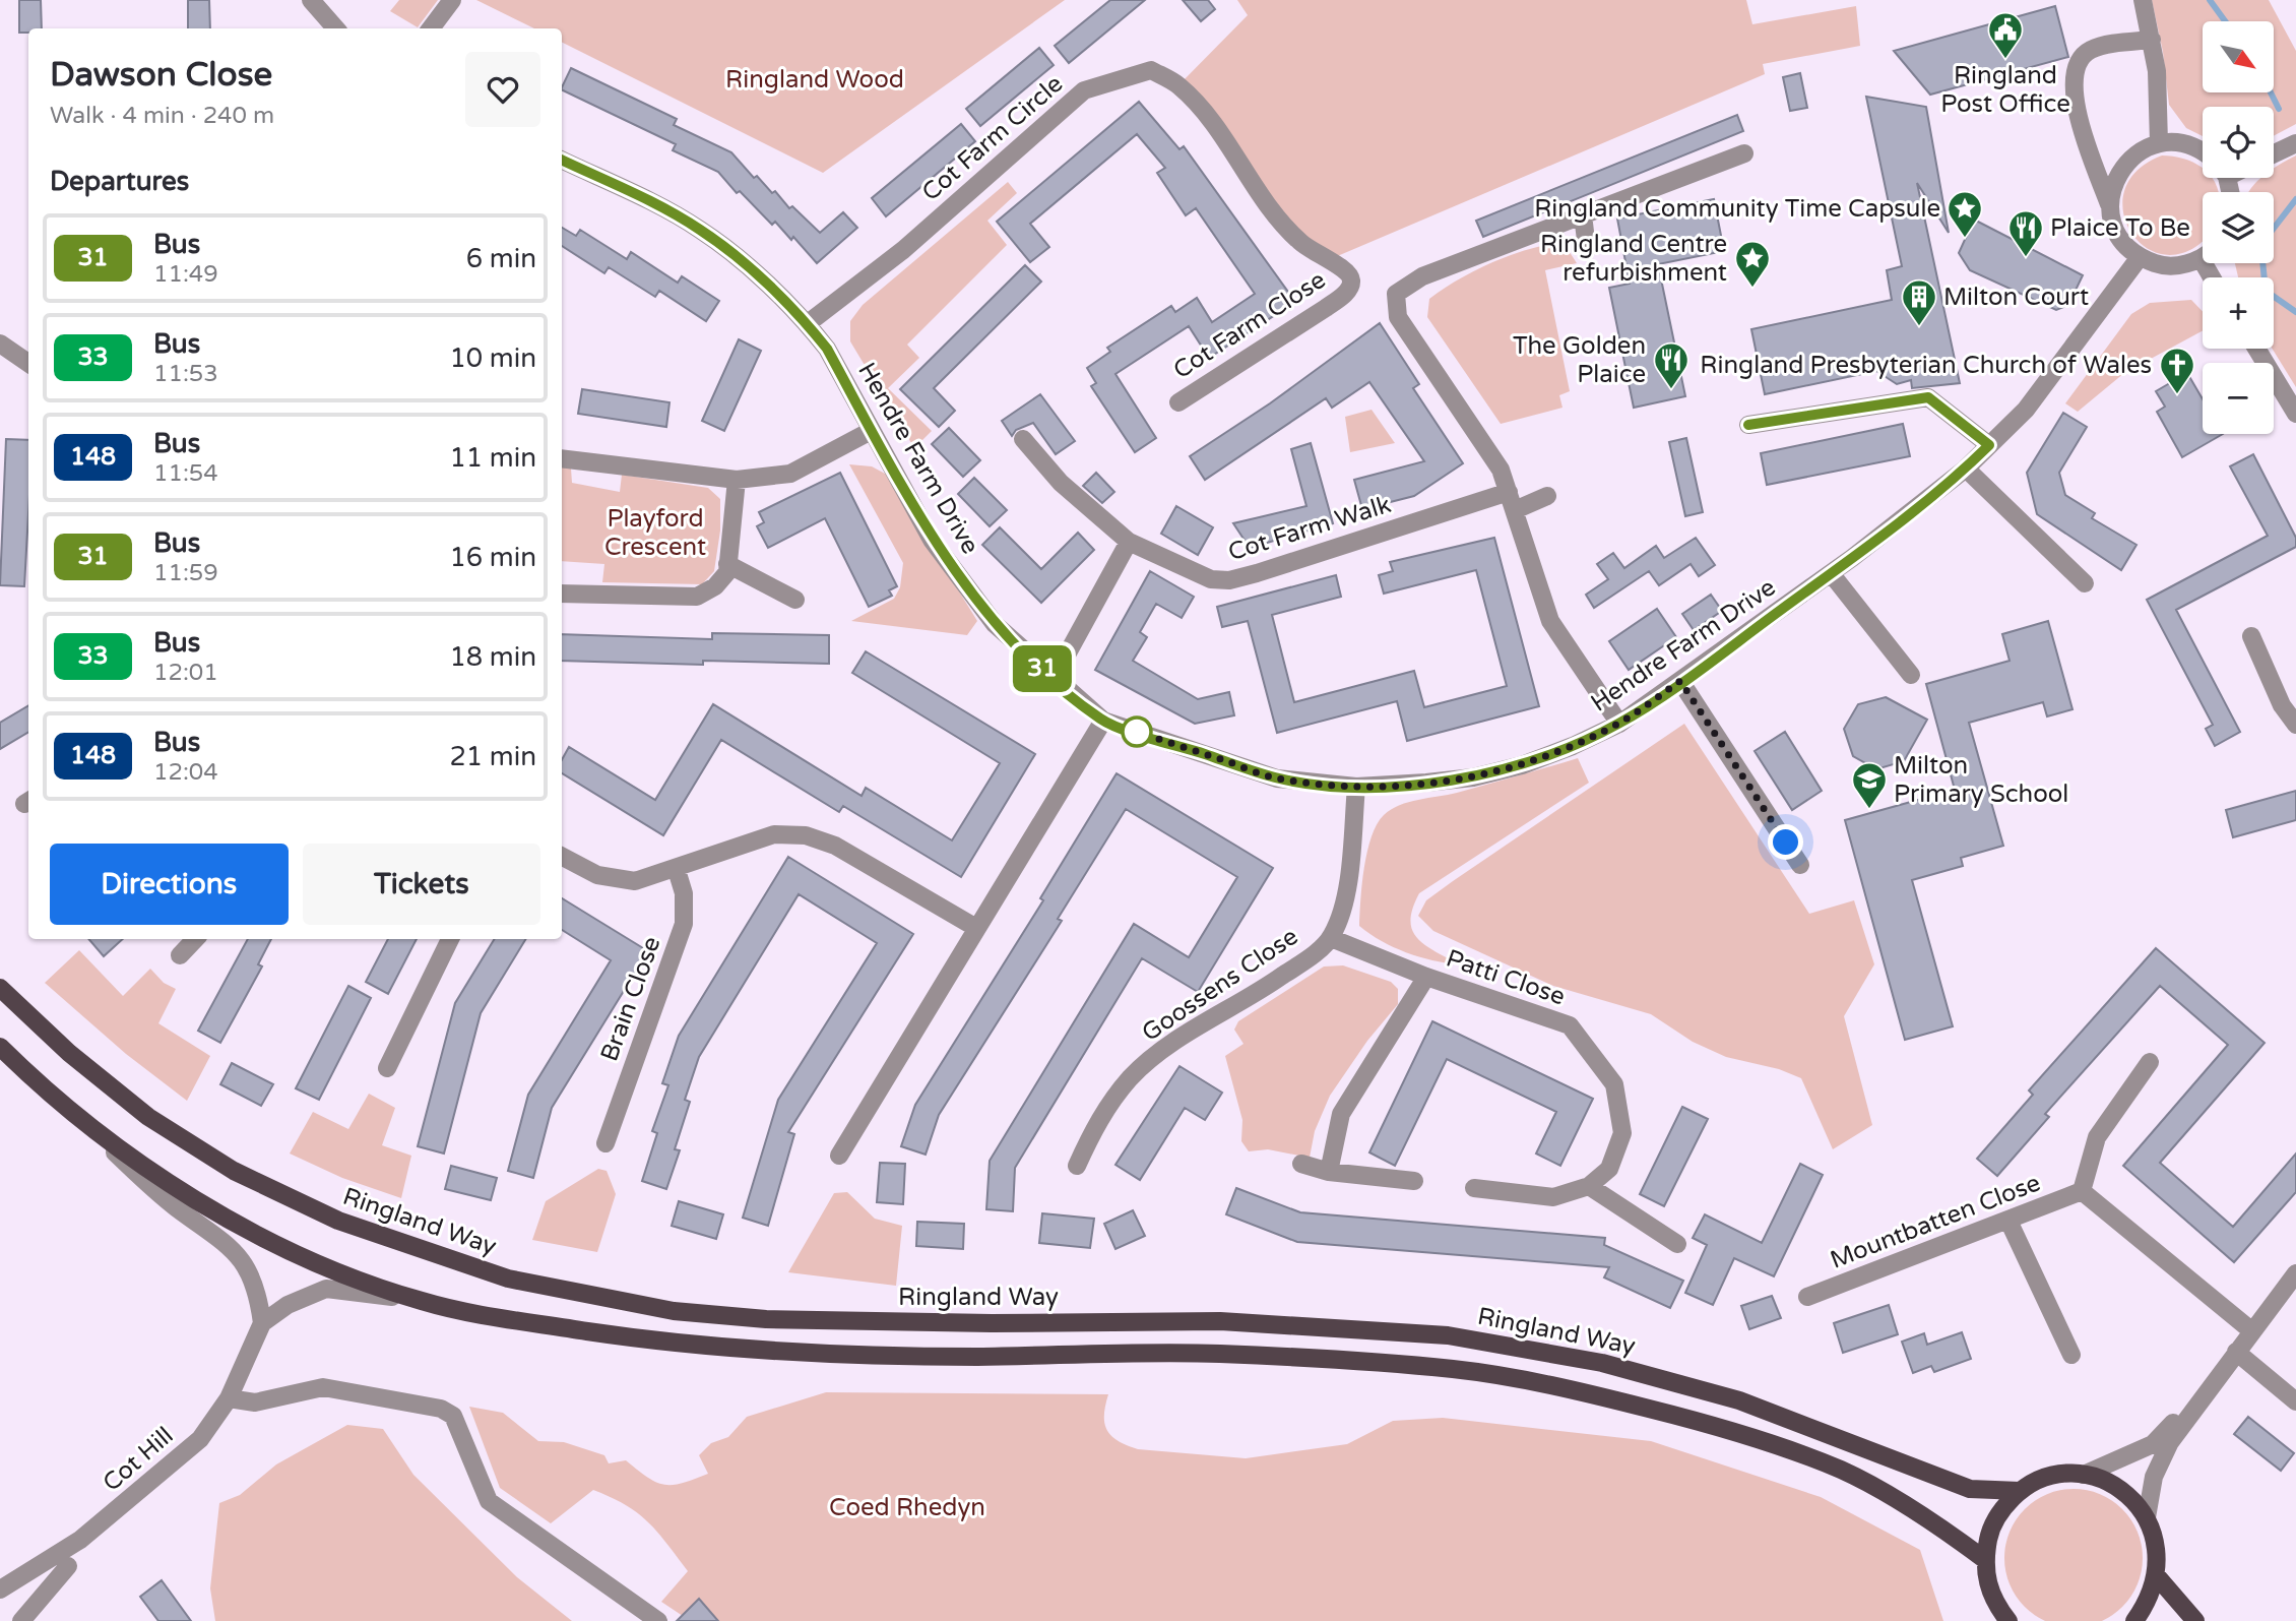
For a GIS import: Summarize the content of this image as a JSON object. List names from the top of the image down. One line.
{"streets":{"main road":["Ringland Way"],"street":["Cot Farm Circle","Cot Farm Close","Hendre Farm Drive","Cot Farm Walk","Patti Close","Goossens Close","Brain Close","Mountbatten Close","Cot Hill"]},"crossings":[["Cot Farm Circle","Cot Farm Close"],["Cot Farm Circle","Hendre Farm Drive"],["Hendre Farm Drive","Goossens Close"],["Patti Close","Goossens Close"]],"parks":["Ringland Wood","Playford Crescent","Coed Rhedyn"],"places":{"public building":["Ringland Post Office"],"place":["Ringland Community Time Capsule","Ringland Centre refurbishment"],"restaurant":["Plaice To Be","The Golden Plaice"],"building":["Milton Court"],"church":["Ringland Presbyterian Church of Wales"],"school or university":["Milton Primary School"]},"lines":["bus line 31"],"north":"bottom right","page":{"on_map":"31","map_buttons":["+","−"],"heading":[["Dawson Close","Walk · 4 min · 240 m"],"Departures"],"list":[{"mark":"31","name":"Bus","note":"11:49","value":"6 min"},{"mark":"33","name":"Bus","note":"11:53","value":"10 min"},{"mark":"148","name":"Bus","note":"11:54","value":"11 min"},{"mark":"31","name":"Bus","note":"11:59","value":"16 min"},{"mark":"33","name":"Bus","note":"12:01","value":"18 min"},{"mark":"148","name":"Bus","note":"12:04","value":"21 min"}],"buttons":["Directions","Tickets"]}}
